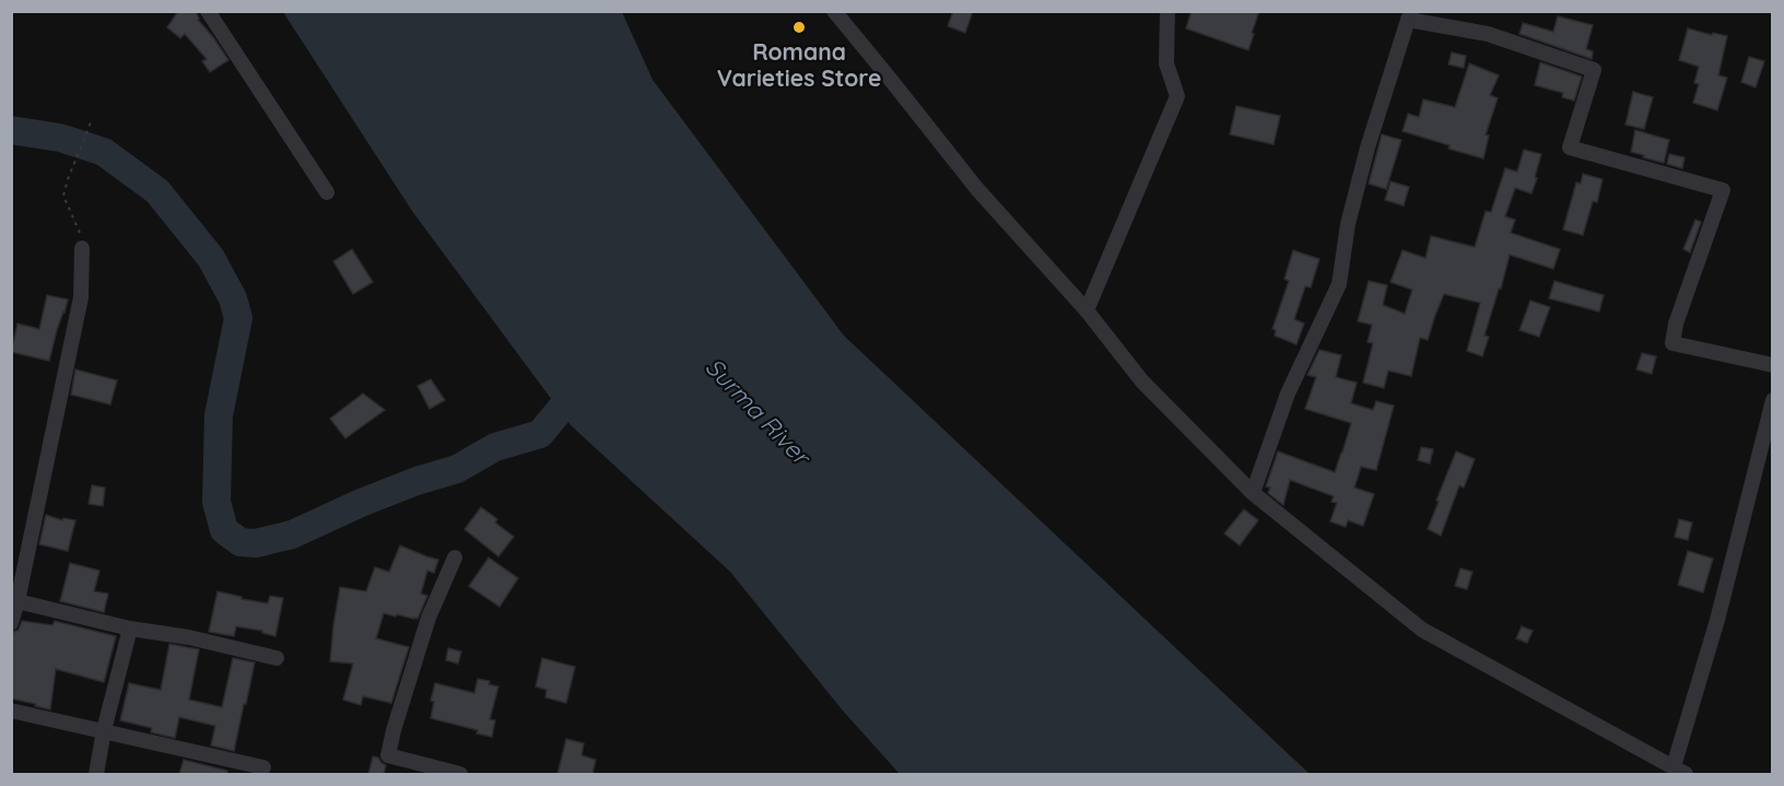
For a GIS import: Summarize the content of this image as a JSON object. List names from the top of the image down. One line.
{"water":["Surma River"],"places":["Romana Varieties Store"]}
